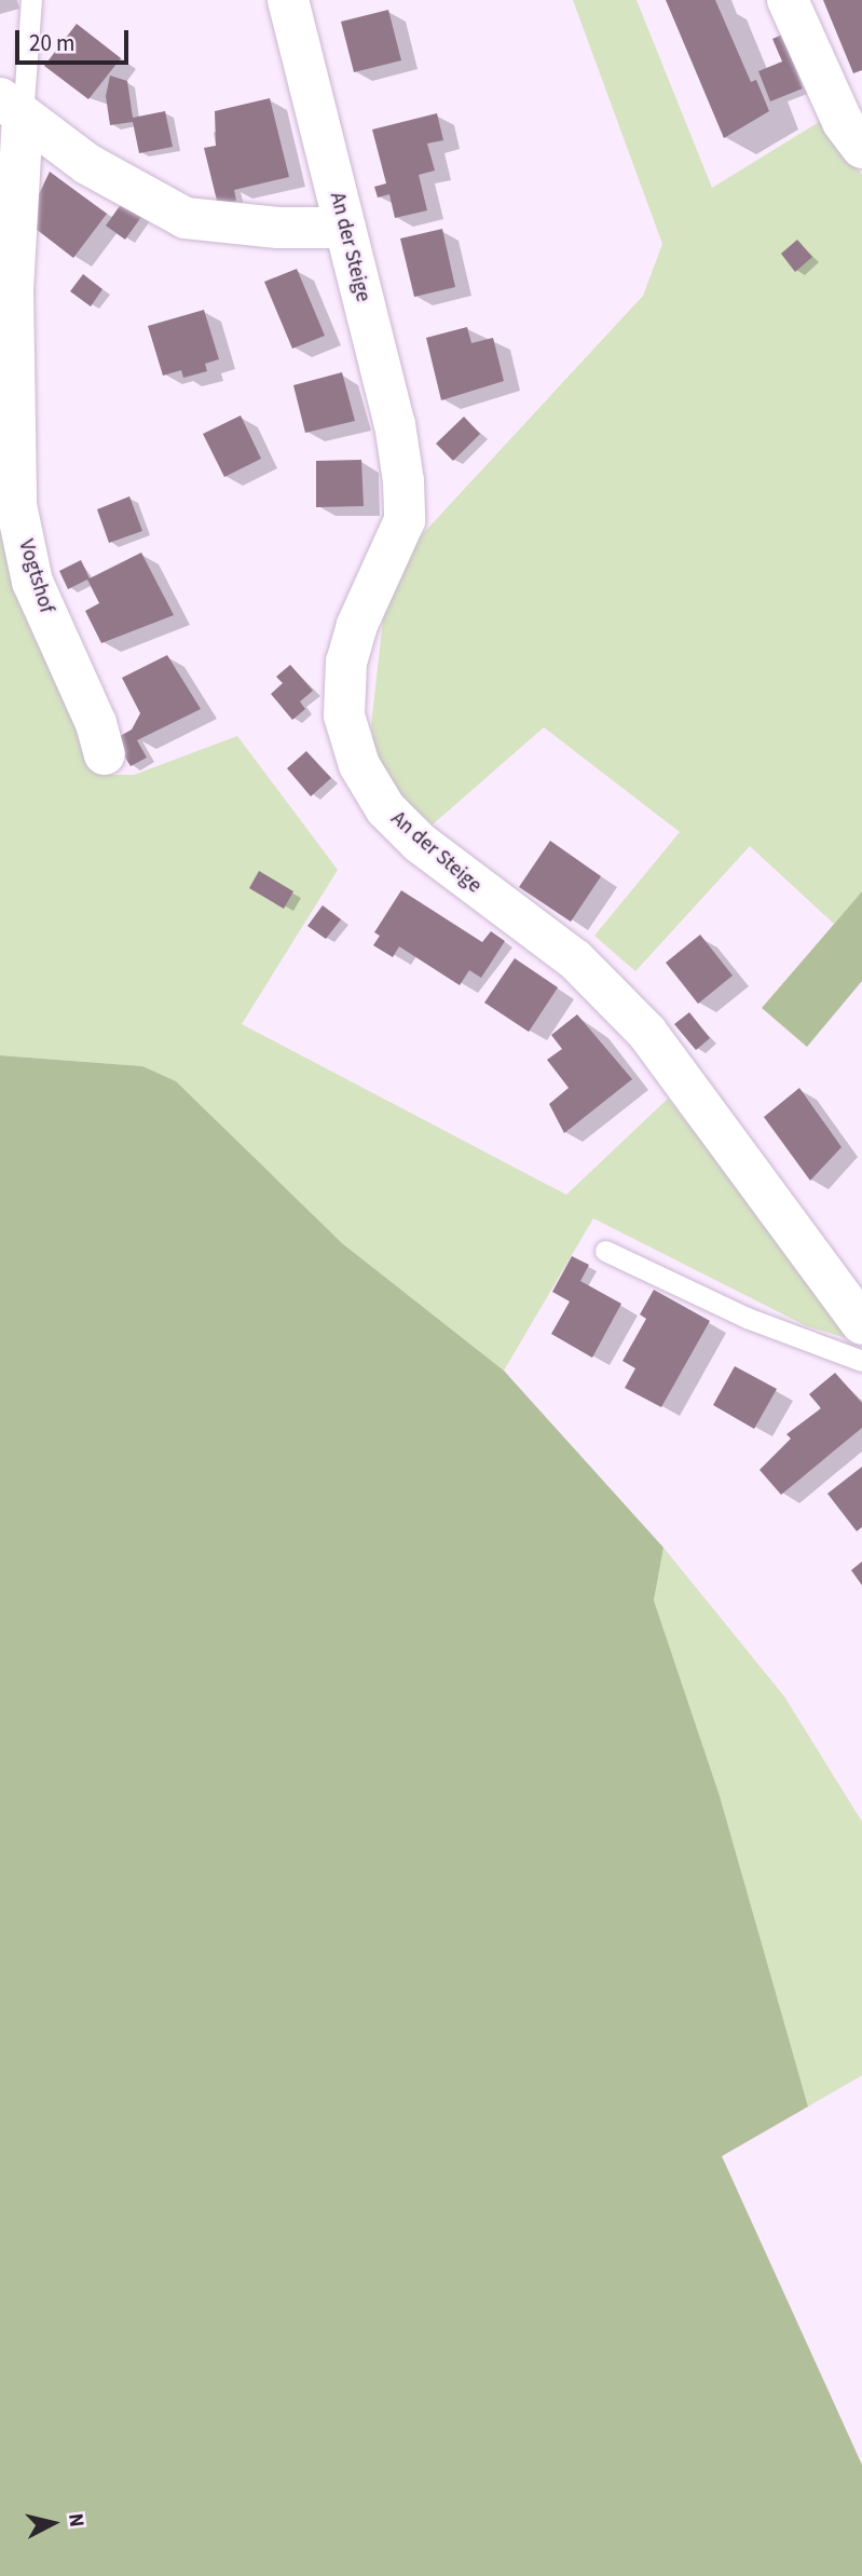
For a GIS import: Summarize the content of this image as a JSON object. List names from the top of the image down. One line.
{"streets":{"street":["An der Steige","Vogtshof"]},"scale_bar":"20 m","north":"right"}
